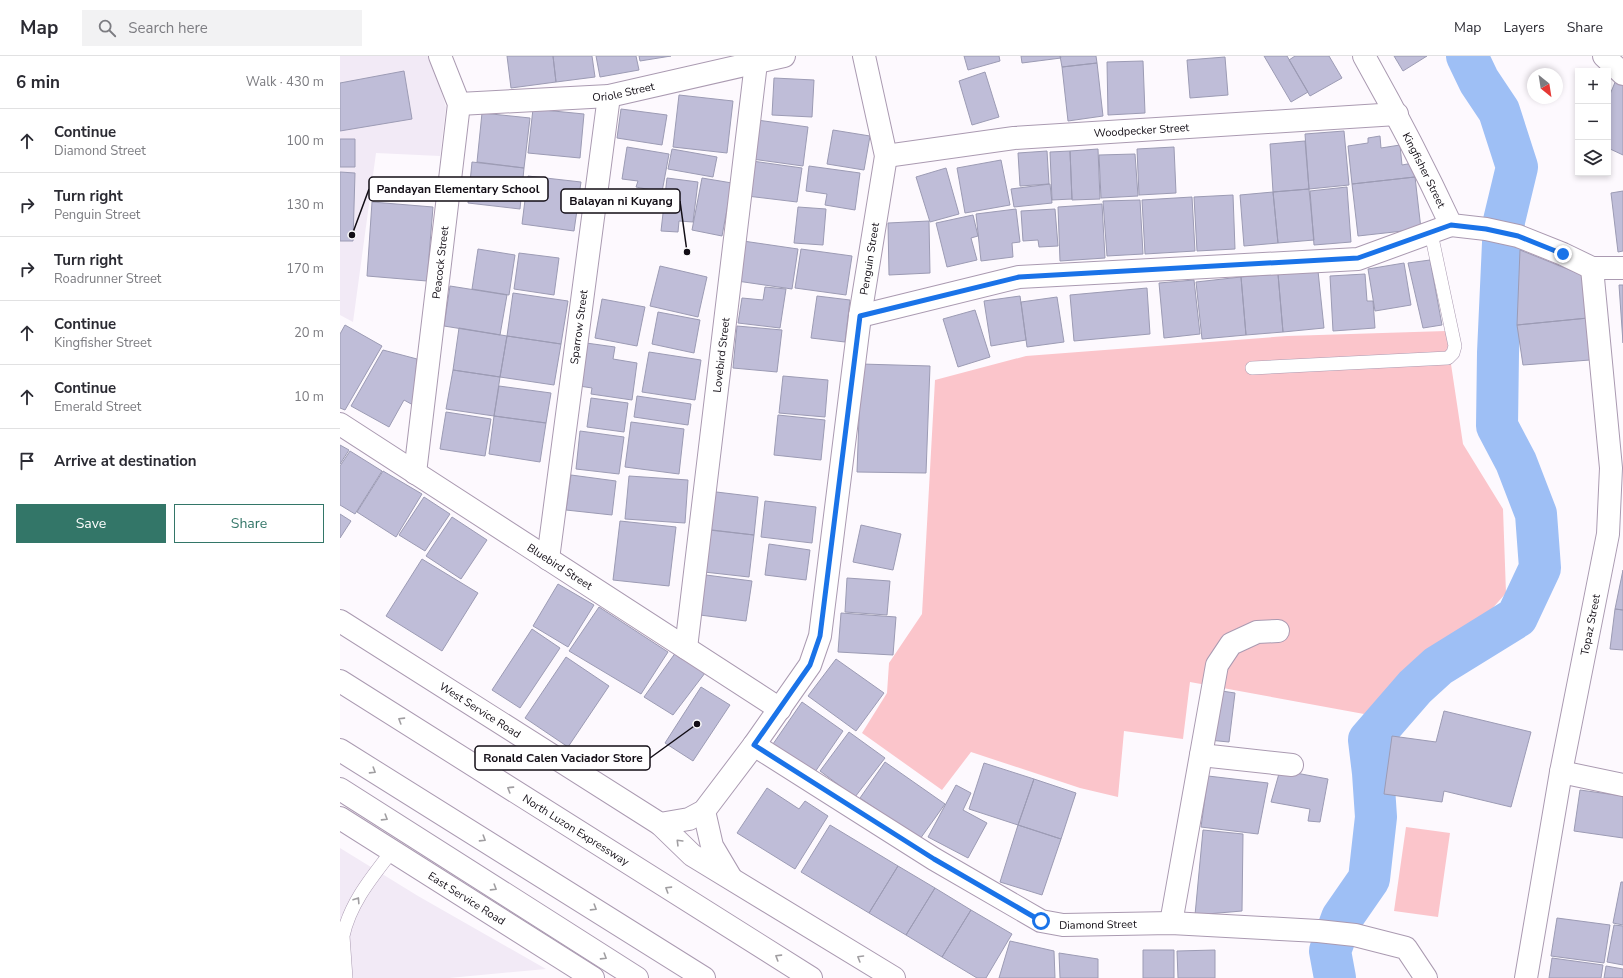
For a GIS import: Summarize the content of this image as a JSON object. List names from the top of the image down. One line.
{"streets":{"main road":["Oriole Street","Woodpecker Street","Kingfisher Street","Penguin Street","Peacock Street","Sparrow Street","Lovebird Street","Bluebird Street","Topaz Street","West Service Road","North Luzon Expressway","East Service Road","Diamond Street"]},"crossings":[["Oriole Street","Peacock Street"],["Oriole Street","Sparrow Street"],["Oriole Street","Lovebird Street"],["Woodpecker Street","Kingfisher Street"],["Woodpecker Street","Penguin Street"],["Penguin Street","Bluebird Street"],["Penguin Street","West Service Road"],["Penguin Street","Diamond Street"],["Peacock Street","Bluebird Street"],["Sparrow Street","Bluebird Street"],["Lovebird Street","Bluebird Street"]],"places":["Pandayan Elementary School","Balayan ni Kuyang","Ronald Calen Vaciador Store"],"north":"bottom right","page":{"header":"Map","search":"Search here","nav":["Map","Layers","Share"],"heading":["6 min","Walk · 430 m"],"map_buttons":["+","−"],"list":[["Continue","Diamond Street","100 m"],["Turn right","Penguin Street","130 m"],["Turn right","Roadrunner Street","170 m"],["Continue","Kingfisher Street","20 m"],["Continue","Emerald Street","10 m"],"Arrive at destination"],"buttons":["Save","Share"]}}
